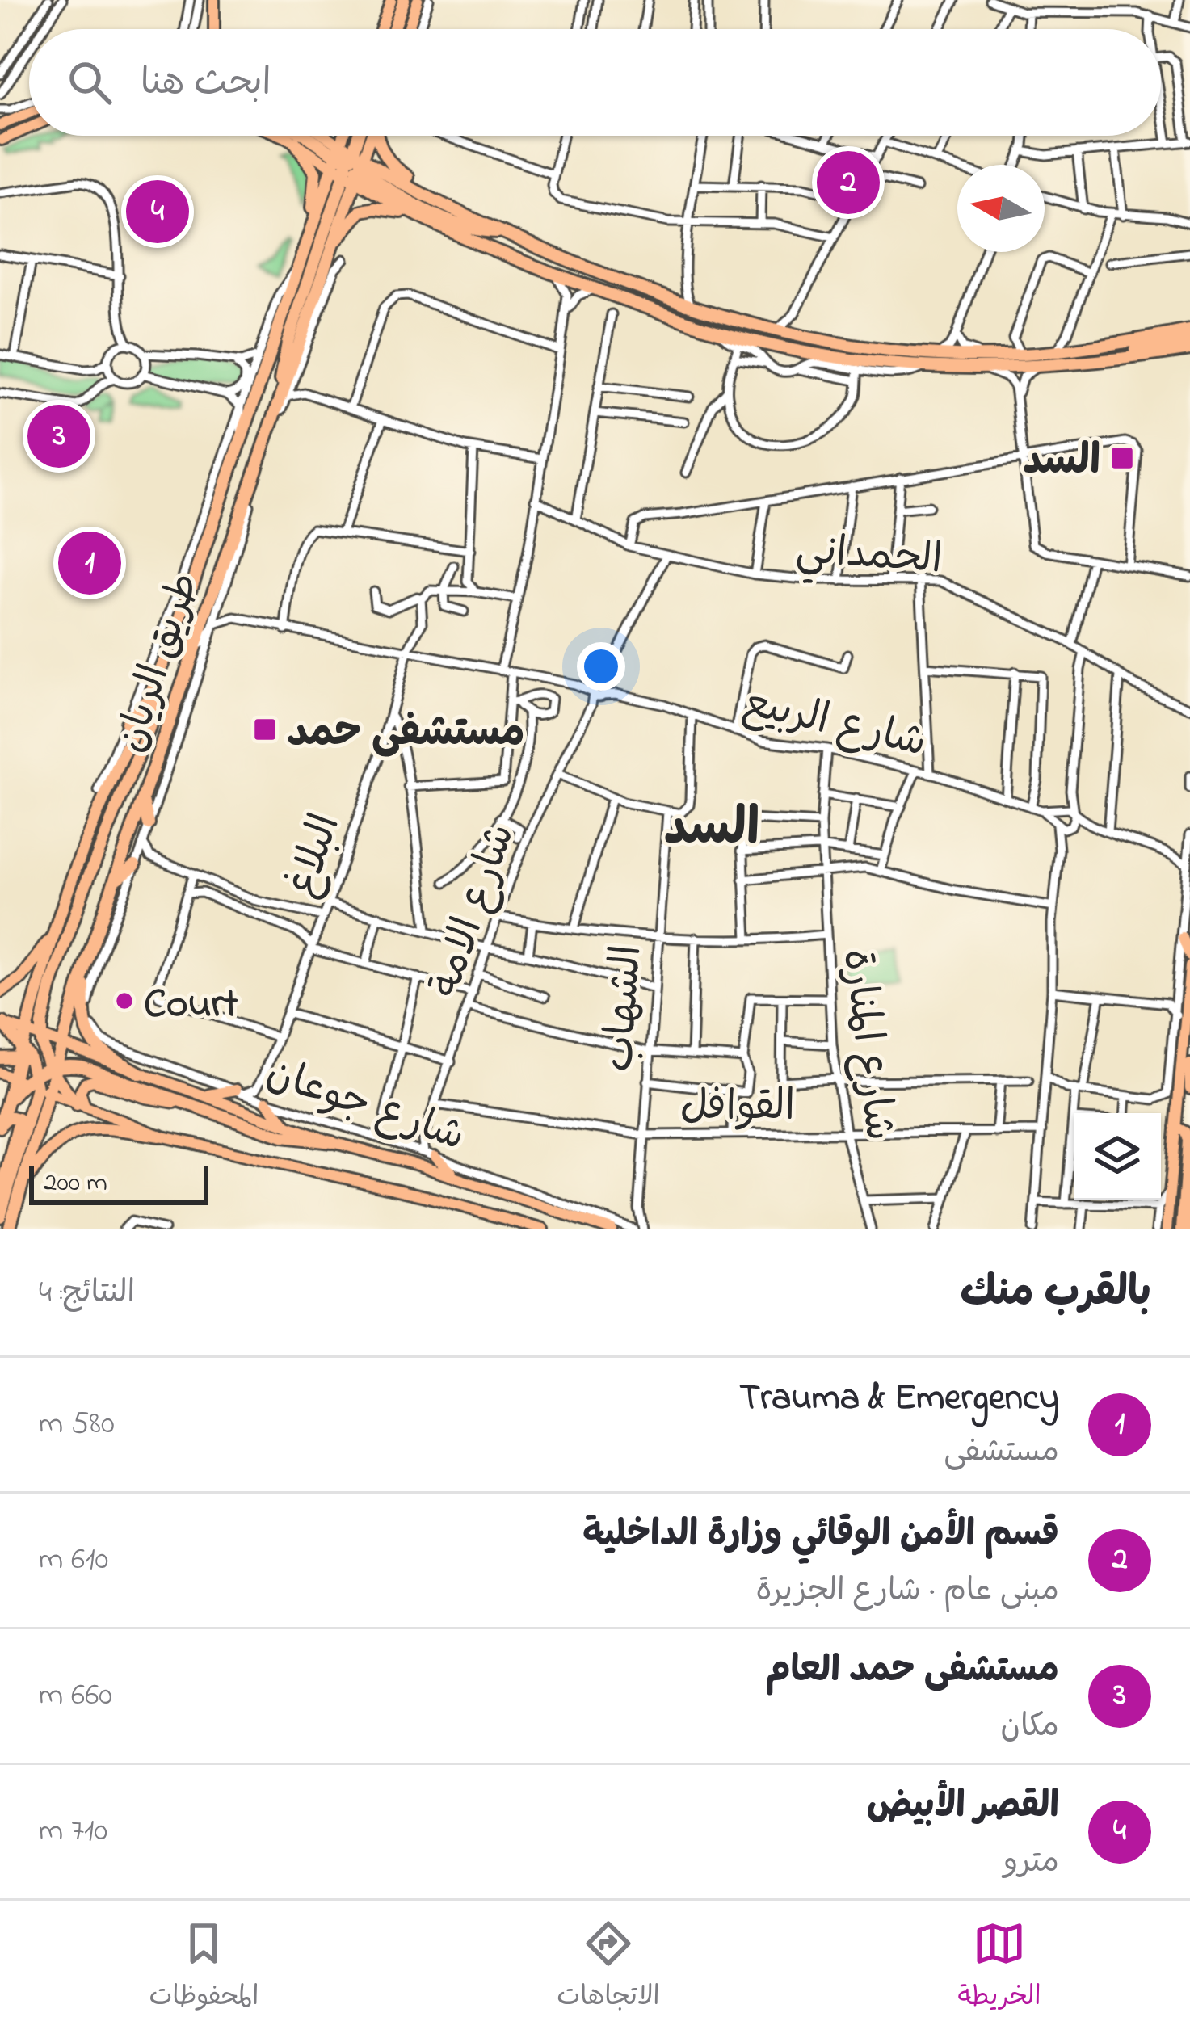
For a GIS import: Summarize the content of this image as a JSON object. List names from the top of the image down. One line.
{"streets":{"highway":["طريق الريان"],"main road":["شارع جوعان"],"street":["الحمداني","شارع الربيع","البلاغ","شارع الامة","الشهاب","شارع المنارة","القوافل"]},"crossings":[["طريق الريان","شارع الربيع"],["طريق الريان","شارع جوعان"],["شارع الربيع","البلاغ"],["شارع الربيع","شارع الامة"],["شارع الربيع","شارع المنارة"],["البلاغ","شارع جوعان"],["شارع الامة","القوافل"],["الشهاب","القوافل"],["شارع المنارة","القوافل"]],"districts":["السد"],"places":{"transit":["السد","مستشفى حمد"],"other":["Court"]},"scale_bar":"200 m","north":"left","page":{"search":"ابحث هنا","pins":["2","4","3","1"],"scale":"200 m","heading":["بالقرب منك","النتائج: 4"],"list":[{"mark":"1","name":"Trauma & Emergency","note":"مستشفى","value":"580 m"},{"mark":"2","name":"قسم الأمن الوقائي وزارة الداخلية","note":"مبنى عام · شارع الجزيرة","value":"610 m"},{"mark":"3","name":"مستشفى حمد العام","note":"مكان","value":"660 m"},{"mark":"4","name":"القصر الأبيض","note":"مترو","value":"710 m"}],"nav":["الخريطة","الاتجاهات","المحفوظات"]}}
